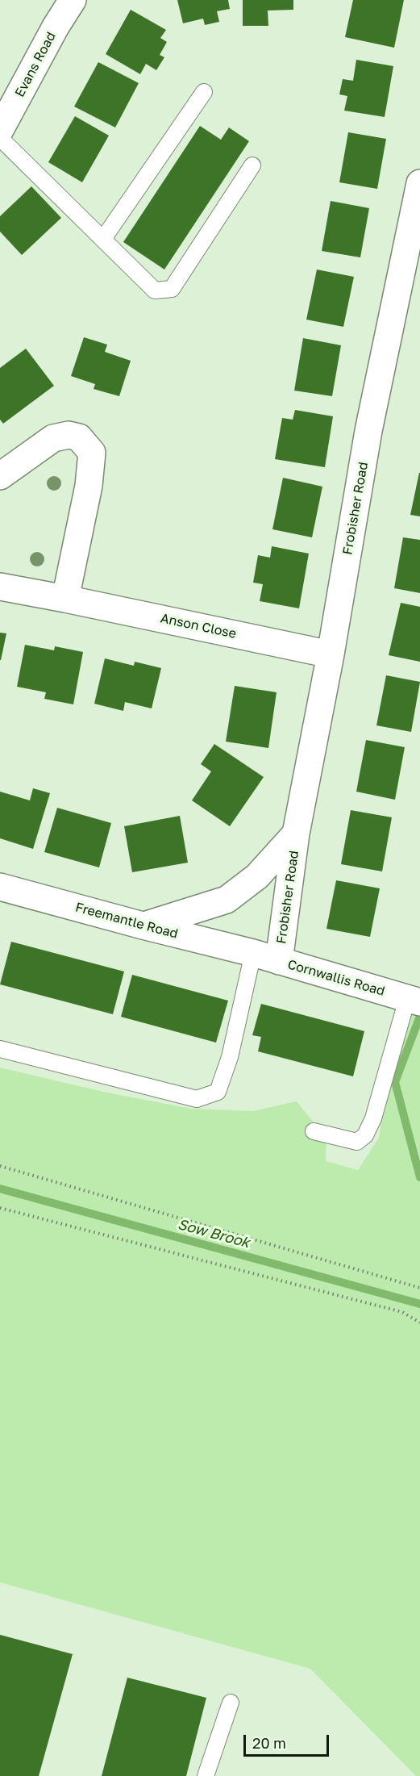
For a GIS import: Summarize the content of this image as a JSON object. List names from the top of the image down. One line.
{"streets":{"street":["Evans Road","Frobisher Road","Anson Close","Freemantle Road","Cornwallis Road"]},"crossings":[["Frobisher Road","Anson Close"],["Frobisher Road","Freemantle Road"],["Frobisher Road","Cornwallis Road"],["Freemantle Road","Cornwallis Road"]],"water":["Sow Brook"],"scale_bar":"20 m"}
